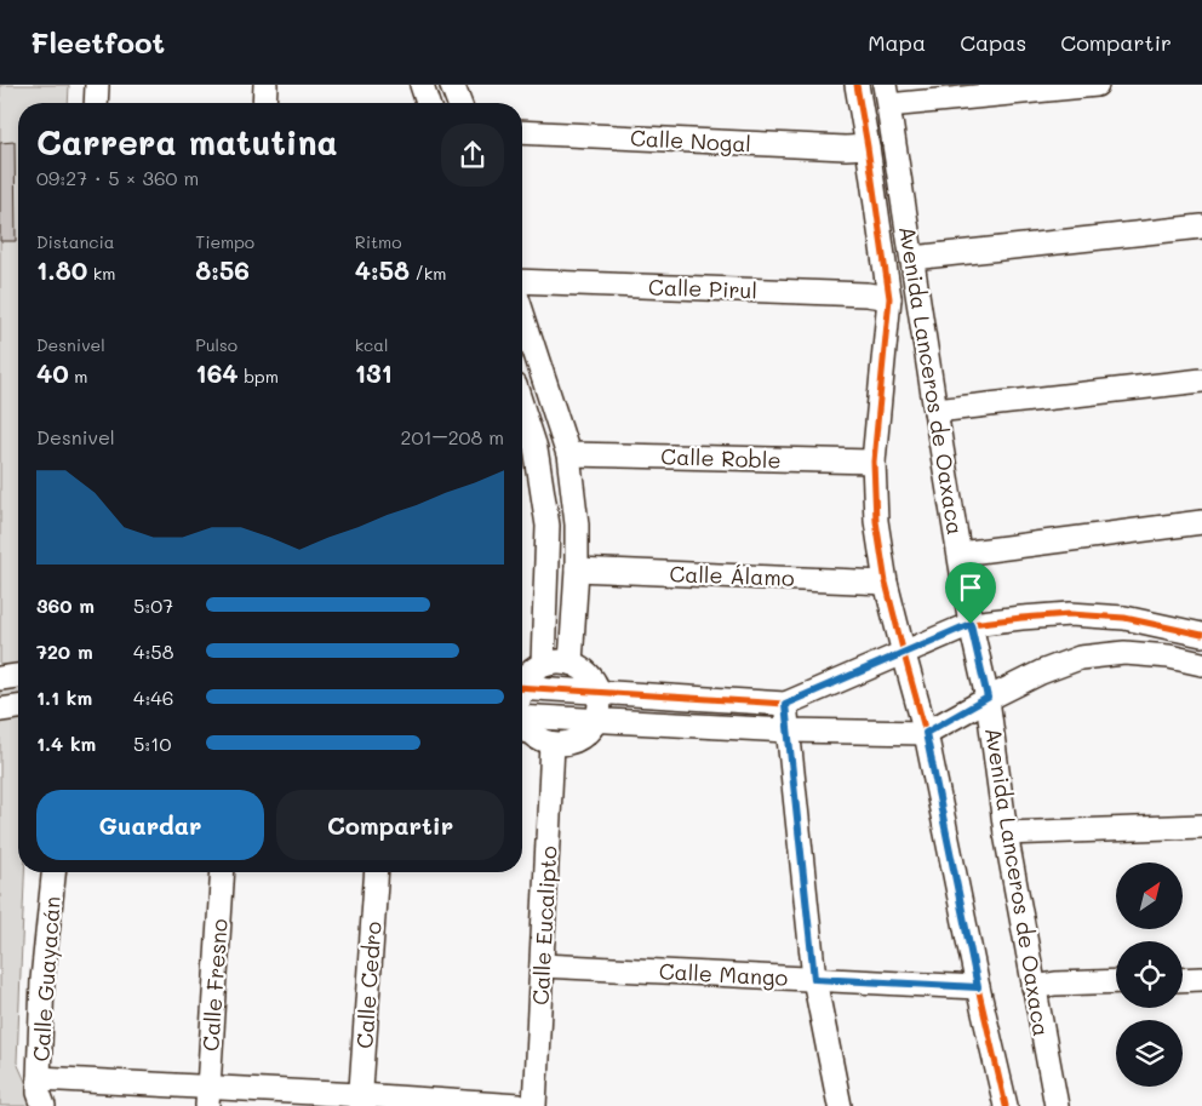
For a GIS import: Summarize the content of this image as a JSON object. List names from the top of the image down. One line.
{"streets":{"street":["Calle Nogal","Calle Pirul","Avenida Lanceros de Oaxaca","Calle Roble","Calle Álamo","Calle Eucalipto","Calle Mango","Calle Guayacán","Calle Fresno","Calle Cedro"]},"crossings":[["Calle Nogal","Avenida Lanceros de Oaxaca"],["Calle Pirul","Avenida Lanceros de Oaxaca"],["Avenida Lanceros de Oaxaca","Calle Roble"],["Avenida Lanceros de Oaxaca","Calle Álamo"],["Avenida Lanceros de Oaxaca","Calle Mango"],["Calle Eucalipto","Calle Mango"]],"north":"top right","page":{"header":"Fleetfoot","nav":["Mapa","Capas","Compartir"],"heading":["Carrera matutina","09:27 · 5 × 360 m"],"stats":[["Distancia","1.80 km"],["Tiempo","8:56"],["Ritmo","4:58 /km"],["Desnivel","40 m"],["Pulso","164 bpm"],["kcal","131"]],"chart":["Desnivel","201–208 m"],"list":[{"name":"360 m","note":"5:07"},{"name":"720 m","note":"4:58"},{"name":"1.1 km","note":"4:46"},{"name":"1.4 km","note":"5:10"}],"buttons":["Guardar","Compartir"]}}
